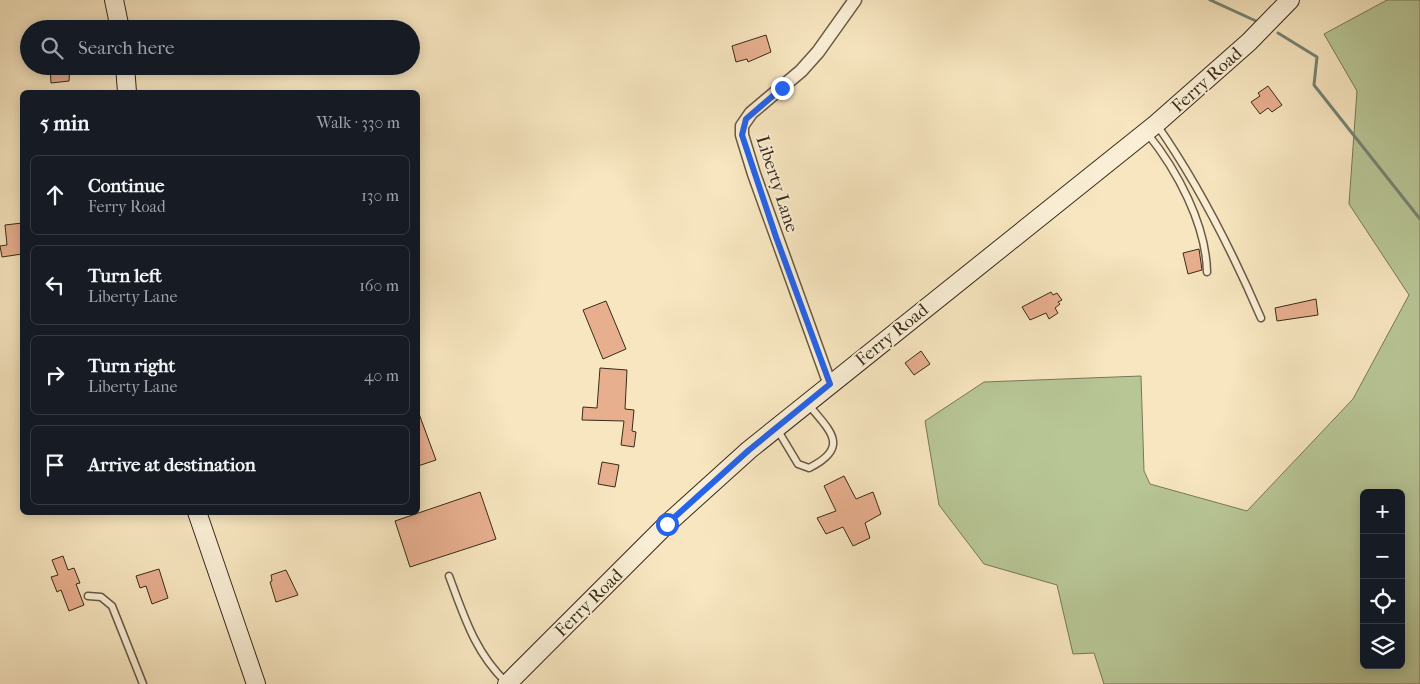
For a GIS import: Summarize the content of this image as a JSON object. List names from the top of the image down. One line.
{"streets":{"main road":["Ferry Road"],"street":["Liberty Lane"]},"crossings":[["Ferry Road","Liberty Lane"]],"page":{"search":"Search here","heading":["5 min","Walk · 330 m"],"list":[["Continue","Ferry Road","130 m"],["Turn left","Liberty Lane","160 m"],["Turn right","Liberty Lane","40 m"],"Arrive at destination"],"map_buttons":["+","−"]}}
